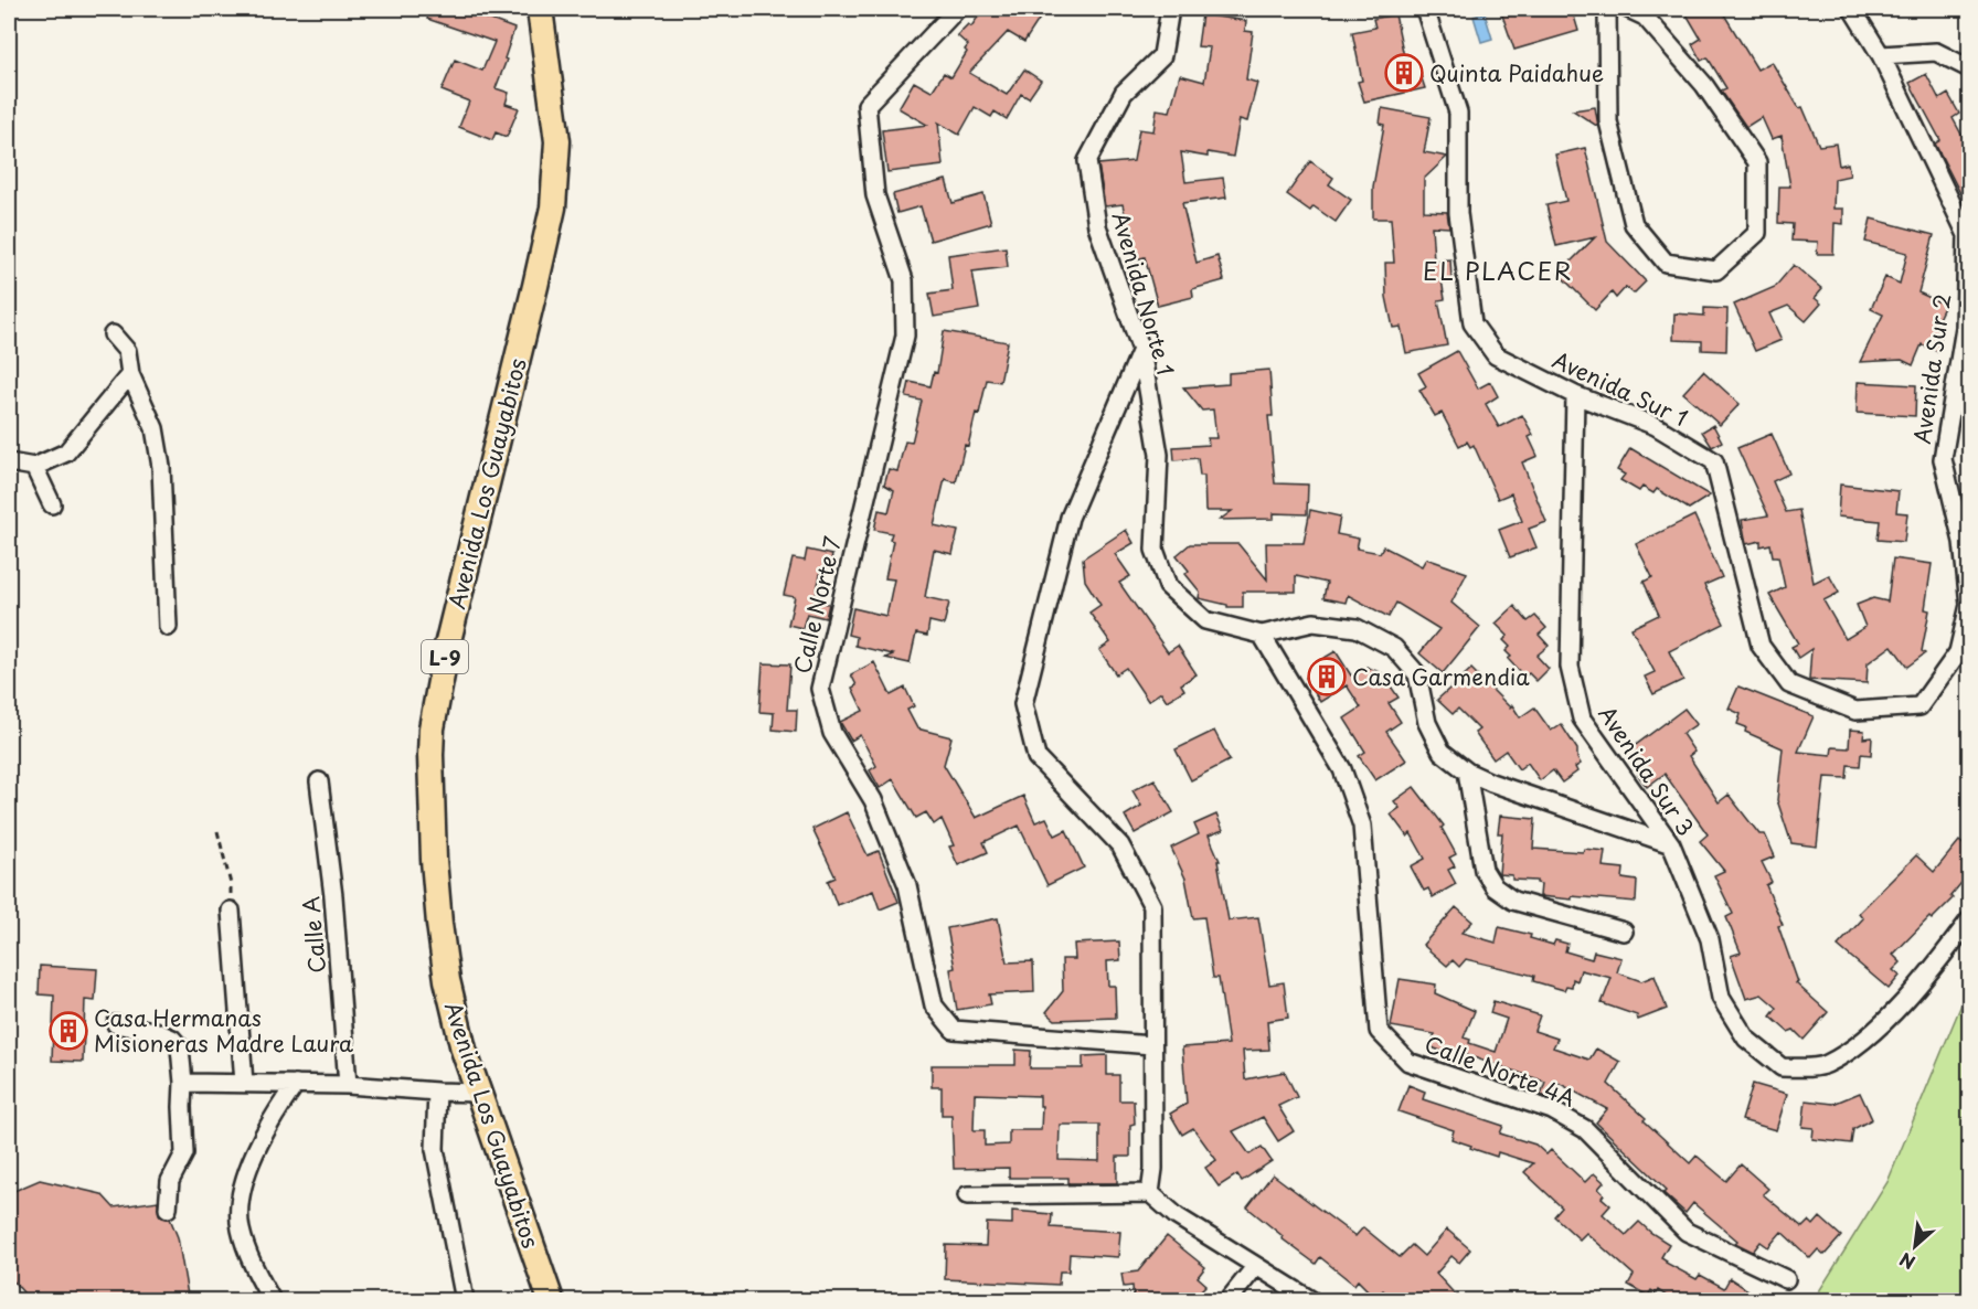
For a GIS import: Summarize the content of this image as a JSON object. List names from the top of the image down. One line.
{"streets":{"main road":["Avenida Los Guayabitos","L-9"],"street":["Avenida Norte 1","Avenida Sur 2","Avenida Sur 1","Calle Norte 7","Avenida Sur 3","Calle A","Calle Norte 4A"]},"crossings":[["Avenida Norte 1","Calle Norte 4A"],["Avenida Sur 2","Avenida Sur 1"],["Avenida Sur 1","Avenida Sur 3"]],"districts":["EL PLACER"],"places":{"building":["Quinta Paidahue","Casa Garmendia","Casa Hermanas Misioneras Madre Laura"]},"north":"bottom left"}
